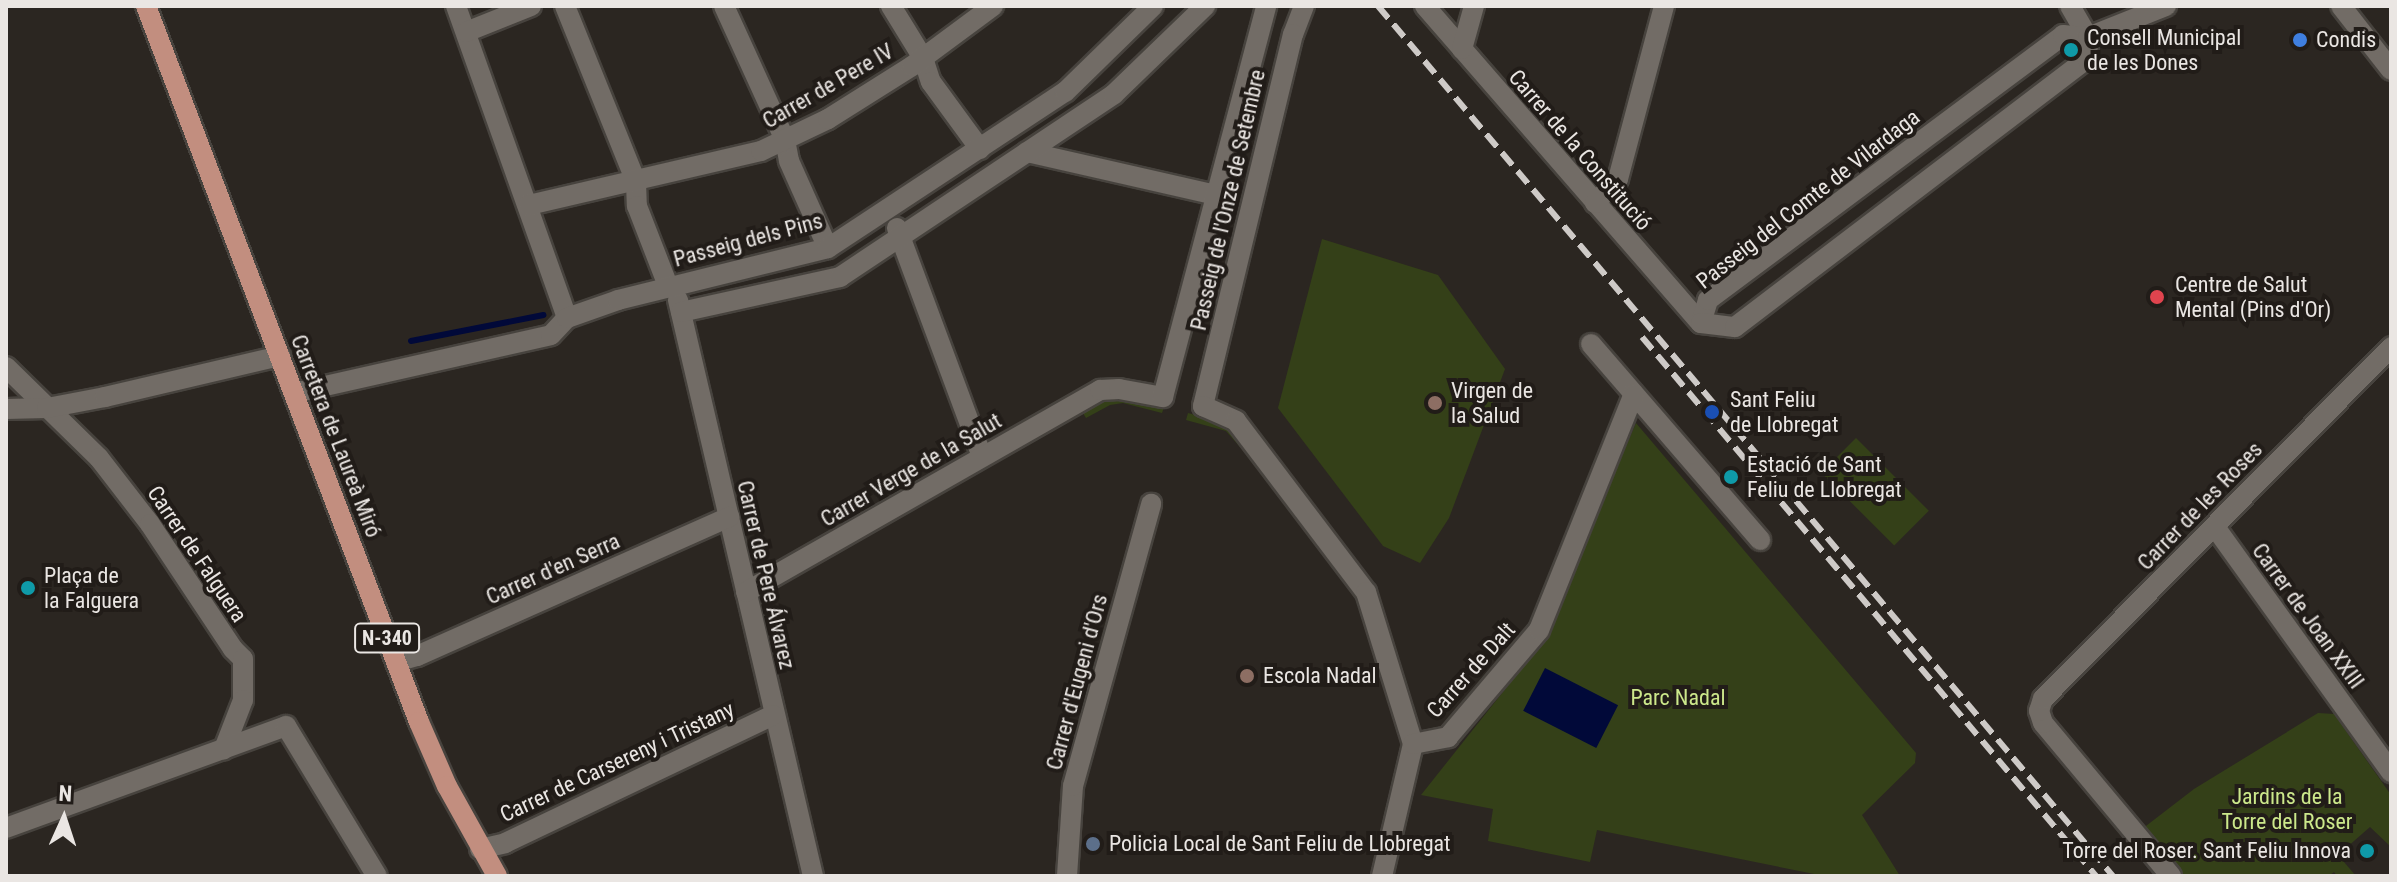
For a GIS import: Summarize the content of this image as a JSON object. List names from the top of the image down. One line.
{"streets":{"main road":["Carretera de Laureà Miró","N-340"],"street":["Carrer de Pere IV","Carrer de la Constitució","Passeig del Comte de Vilardaga","Passeig de l'Onze de Setembre","Passeig dels Pins","Carrer Verge de la Salut","Carrer de les Roses","Carrer de Falguera","Carrer d'en Serra","Carrer de Pere Álvarez","Carrer de Joan XXIII","Carrer de Dalt","Carrer d'Eugeni d'Ors","Carrer de Carsereny i Tristany"]},"crossings":[["Carrer de Pere IV","Carrer de Pere Álvarez"],["Carrer de la Constitució","Passeig del Comte de Vilardaga"],["Passeig de l'Onze de Setembre","Carrer Verge de la Salut"],["Passeig de l'Onze de Setembre","Carrer de Dalt"],["Passeig dels Pins","Carretera de Laureà Miró"],["Passeig dels Pins","Carrer de Pere Álvarez"],["Carretera de Laureà Miró","Carrer d'en Serra"],["Carretera de Laureà Miró","Carrer de Carsereny i Tristany"],["Carrer Verge de la Salut","Carrer de Pere Álvarez"],["Carrer de les Roses","Carrer de Joan XXIII"],["Carrer d'en Serra","Carrer de Pere Álvarez"],["Carrer de Pere Álvarez","Carrer de Carsereny i Tristany"]],"parks":["Parc Nadal","Jardins de la Torre del Roser"],"places":["Condis","Consell Municipal de les Dones","Centre de Salut Mental (Pins d'Or)","Virgen de la Salud","Sant Feliu de Llobregat","Estació de Sant Feliu de Llobregat","Plaça de la Falguera","Escola Nadal","Policia Local de Sant Feliu de Llobregat","Torre del Roser. Sant Feliu Innova"],"north":"top"}
